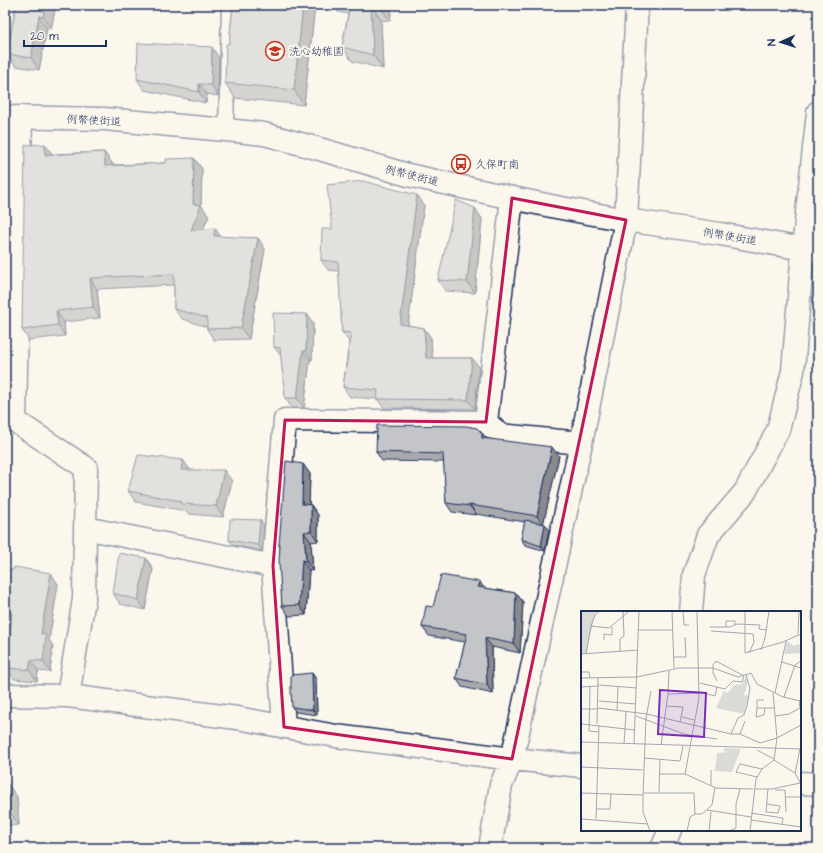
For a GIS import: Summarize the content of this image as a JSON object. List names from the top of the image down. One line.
{"streets":{"street":["例幣使街道"]},"places":{"school or university":["洗心幼稚園"],"bus stop":["久保町南"]},"scale_bar":"20 m","north":"left"}
